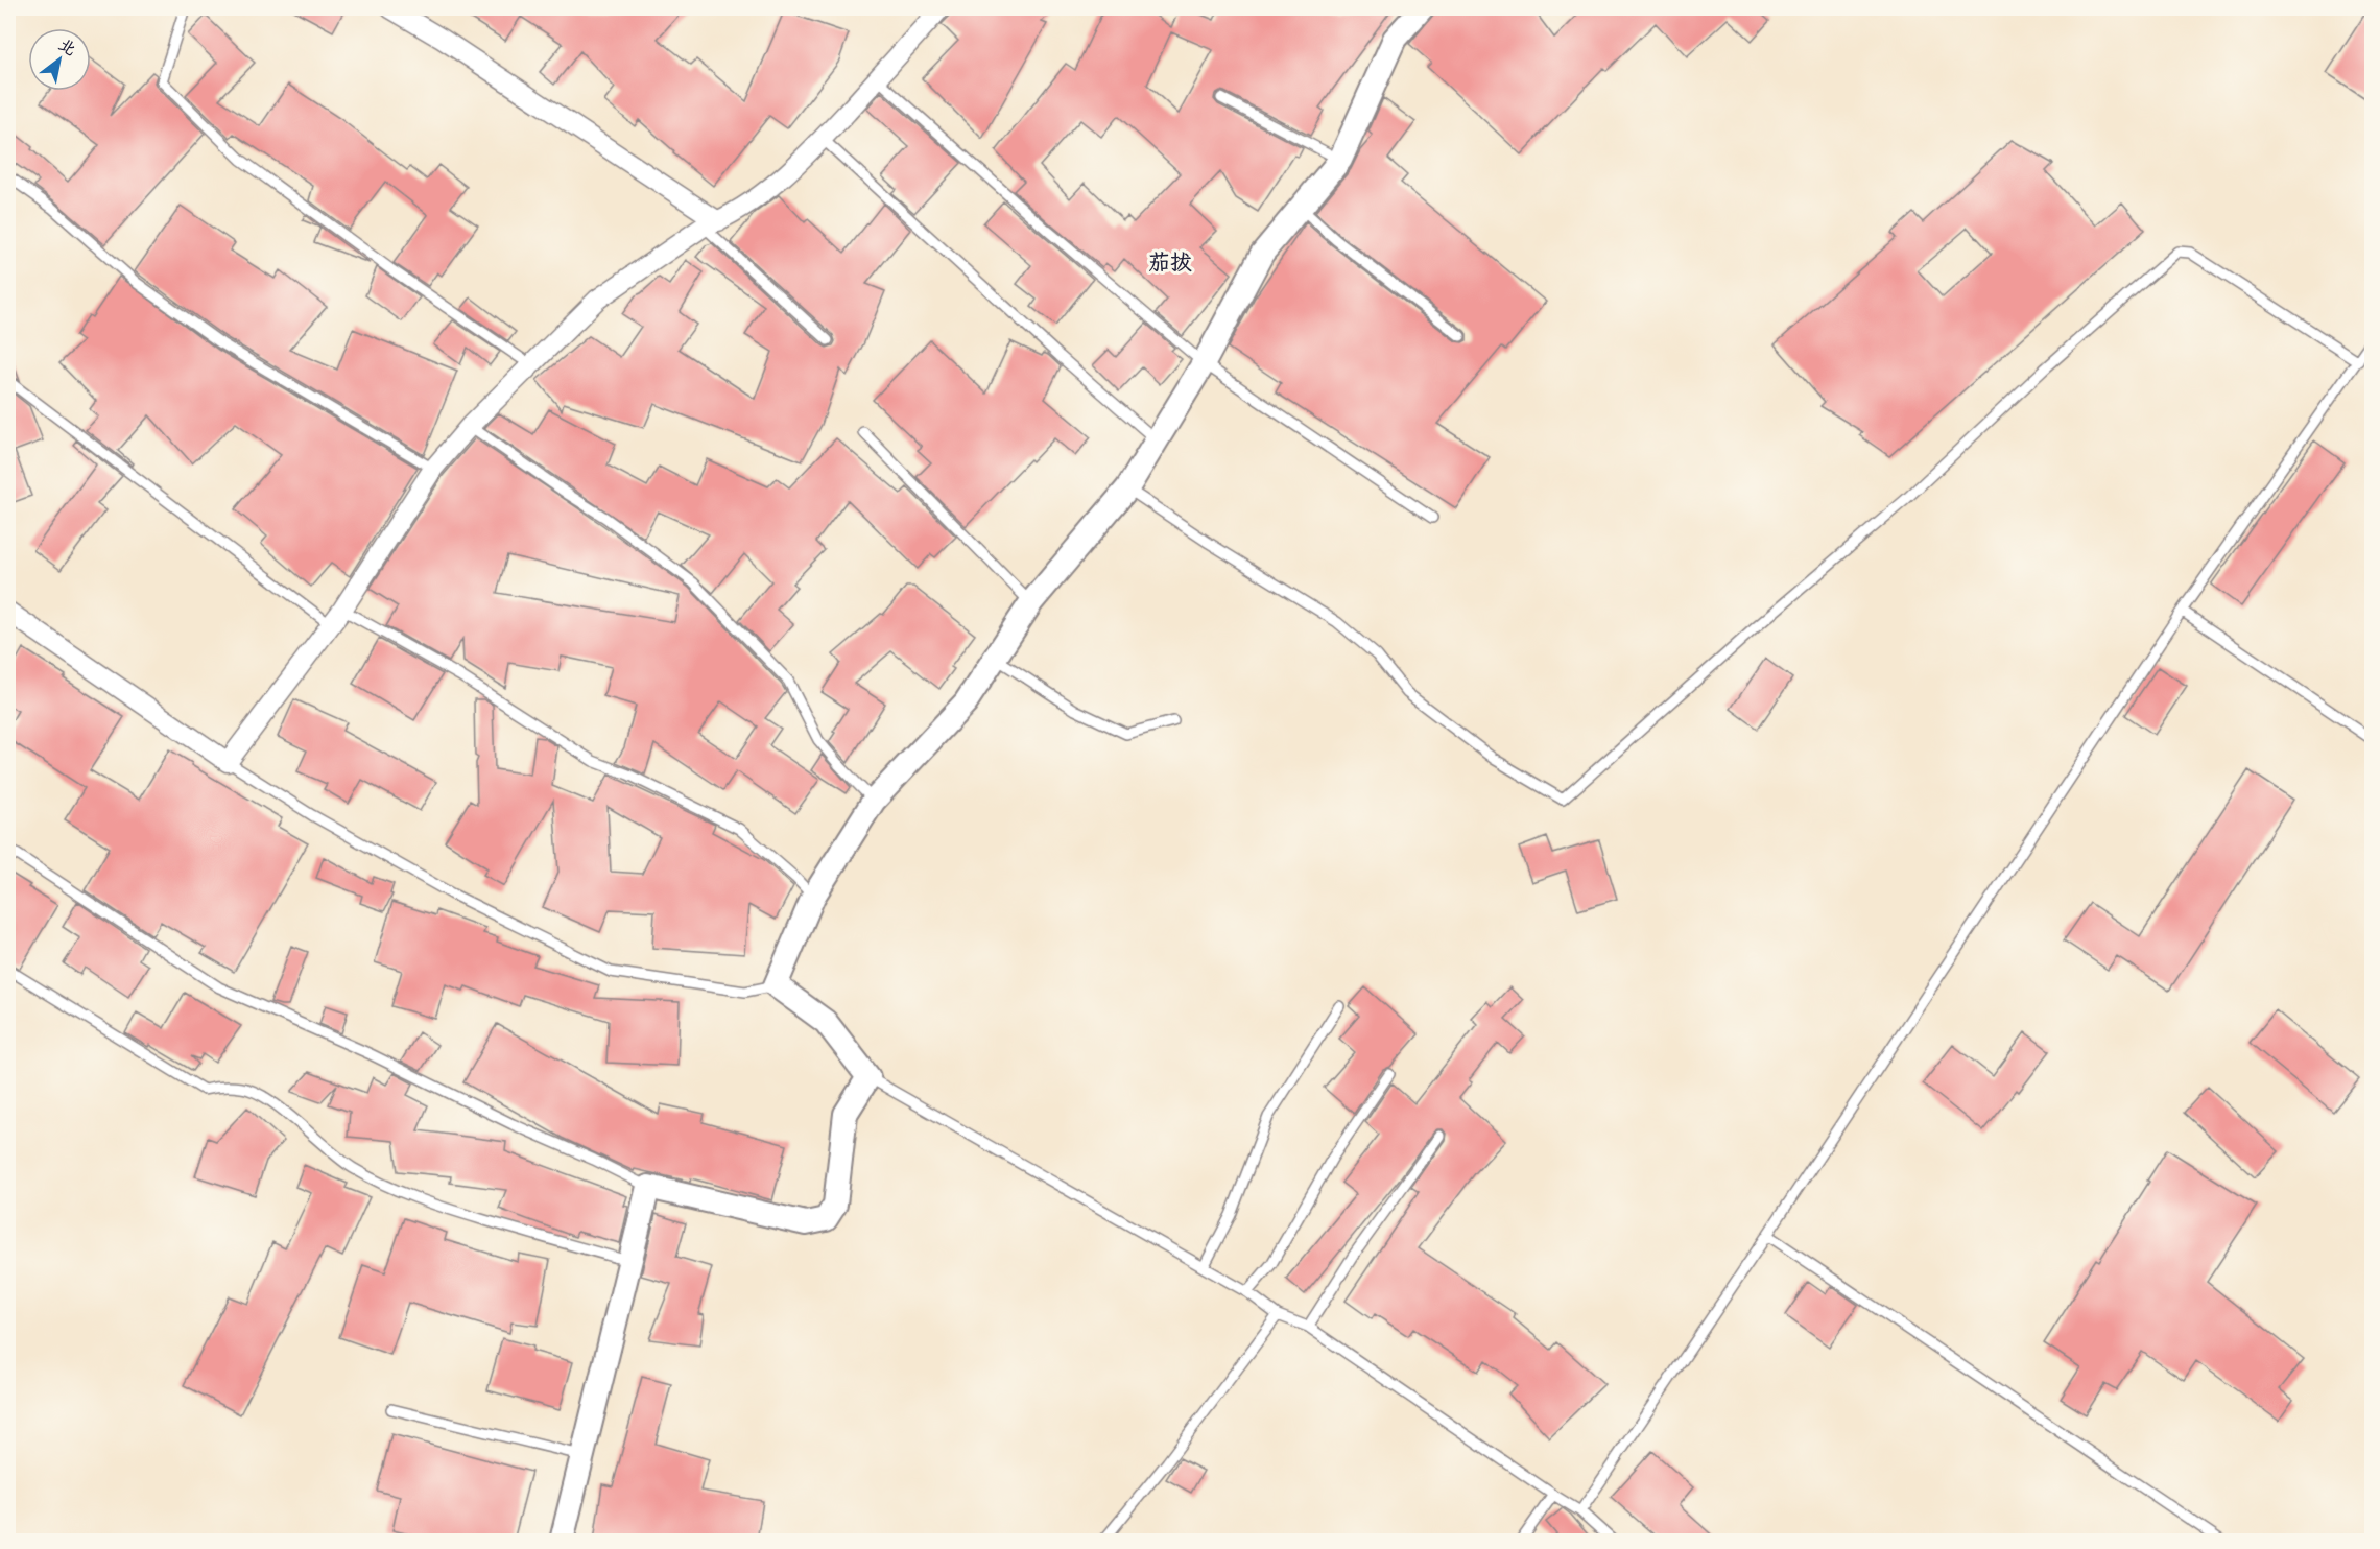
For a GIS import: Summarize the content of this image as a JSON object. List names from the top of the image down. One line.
{"districts":["茄拔"],"north":"top right"}
